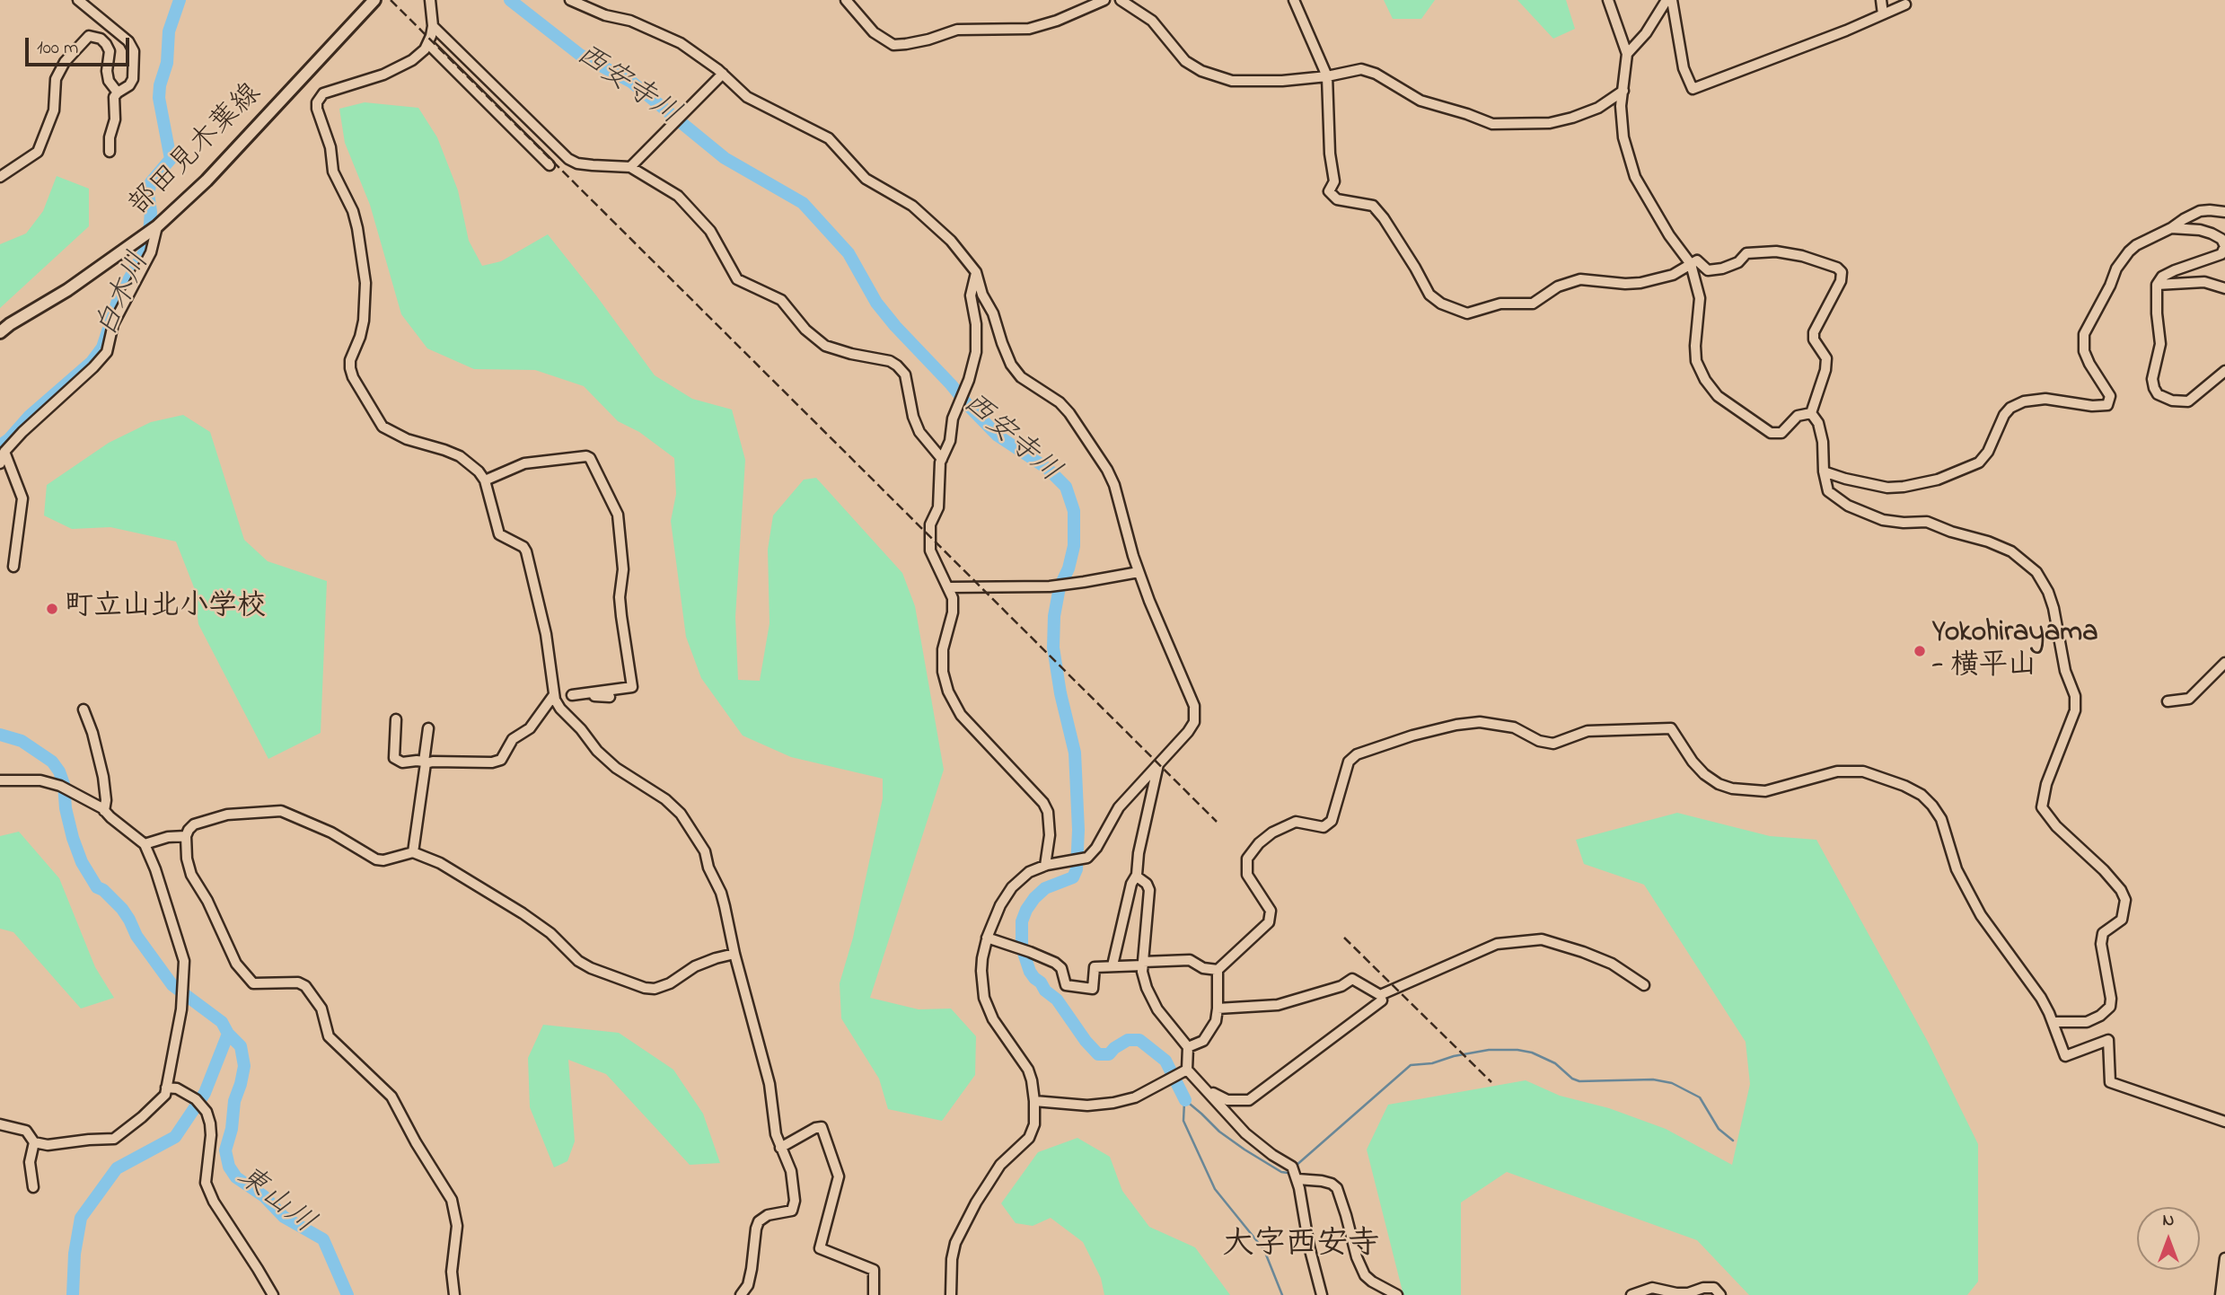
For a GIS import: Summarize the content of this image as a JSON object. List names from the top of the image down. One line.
{"streets":{"main road":["部田見木葉線"]},"districts":["大字西安寺"],"water":["西安寺川","白木川","東山川"],"places":["町立山北小学校","Yokohirayama - 横平山"],"scale_bar":"100 m","north":"top"}
